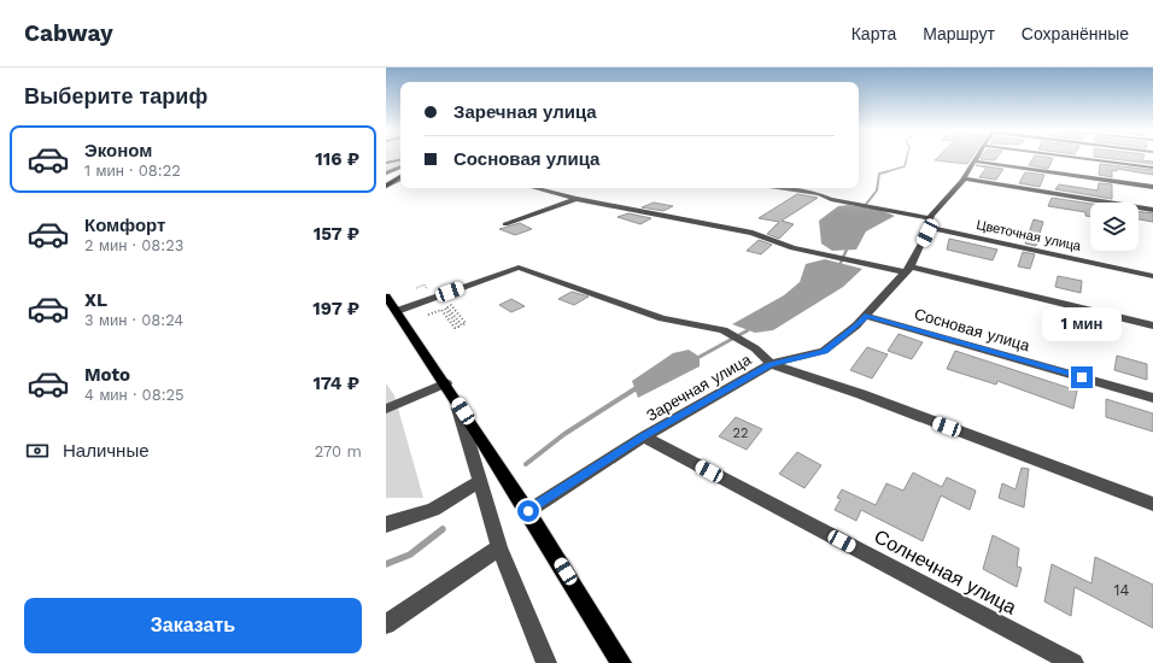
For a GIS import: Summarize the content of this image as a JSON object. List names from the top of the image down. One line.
{"streets":{"street":["Цветочная улица","Сосновая улица","Заречная улица","Солнечная улица"]},"crossings":[["Цветочная улица","Заречная улица"],["Сосновая улица","Заречная улица"],["Заречная улица","Солнечная улица"]],"house_numbers":["22","14"],"page":{"header":"Cabway","nav":["Карта","Маршрут","Сохранённые"],"heading":"Выберите тариф","banner":["Заречная улица","Сосновая улица"],"list":[{"name":"Эконом","note":"1 мин · 08:22","value":"116 ₽"},{"name":"Комфорт","note":"2 мин · 08:23","value":"157 ₽"},{"name":"XL","note":"3 мин · 08:24","value":"197 ₽"},{"name":"Moto","note":"4 мин · 08:25","value":"174 ₽"}],"bubble":"1 мин","pay":["Наличные","270 m"],"buttons":"Заказать"}}
